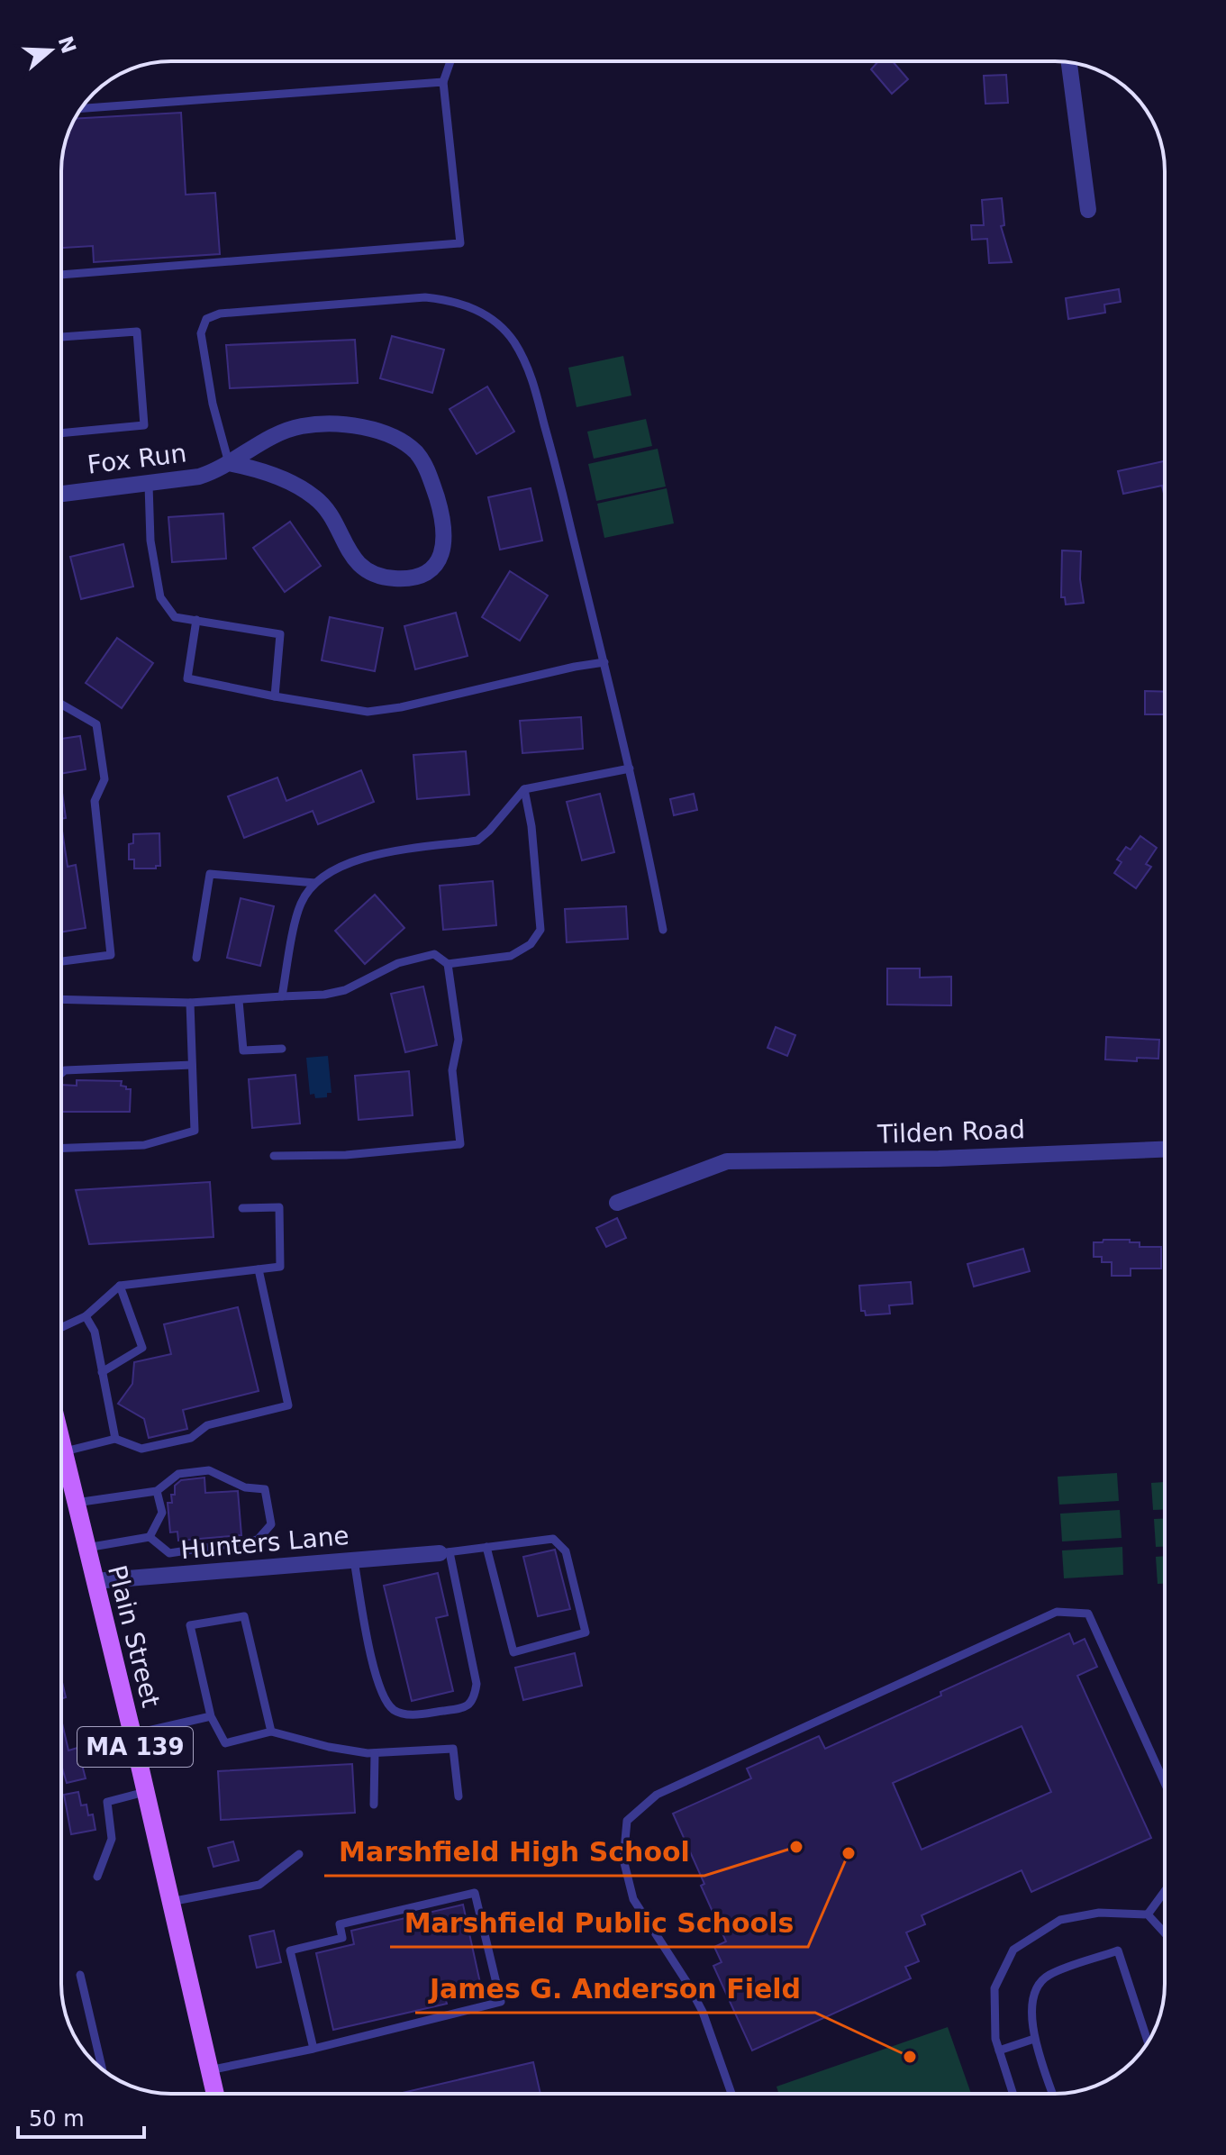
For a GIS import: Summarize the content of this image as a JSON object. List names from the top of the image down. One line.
{"streets":{"main road":["Plain Street","MA 139"],"street":["Fox Run","Tilden Road","Hunters Lane"]},"crossings":[["Hunters Lane","Plain Street"]],"places":["Marshfield High School","Marshfield Public Schools","James G. Anderson Field"],"scale_bar":"50 m","north":"right"}
